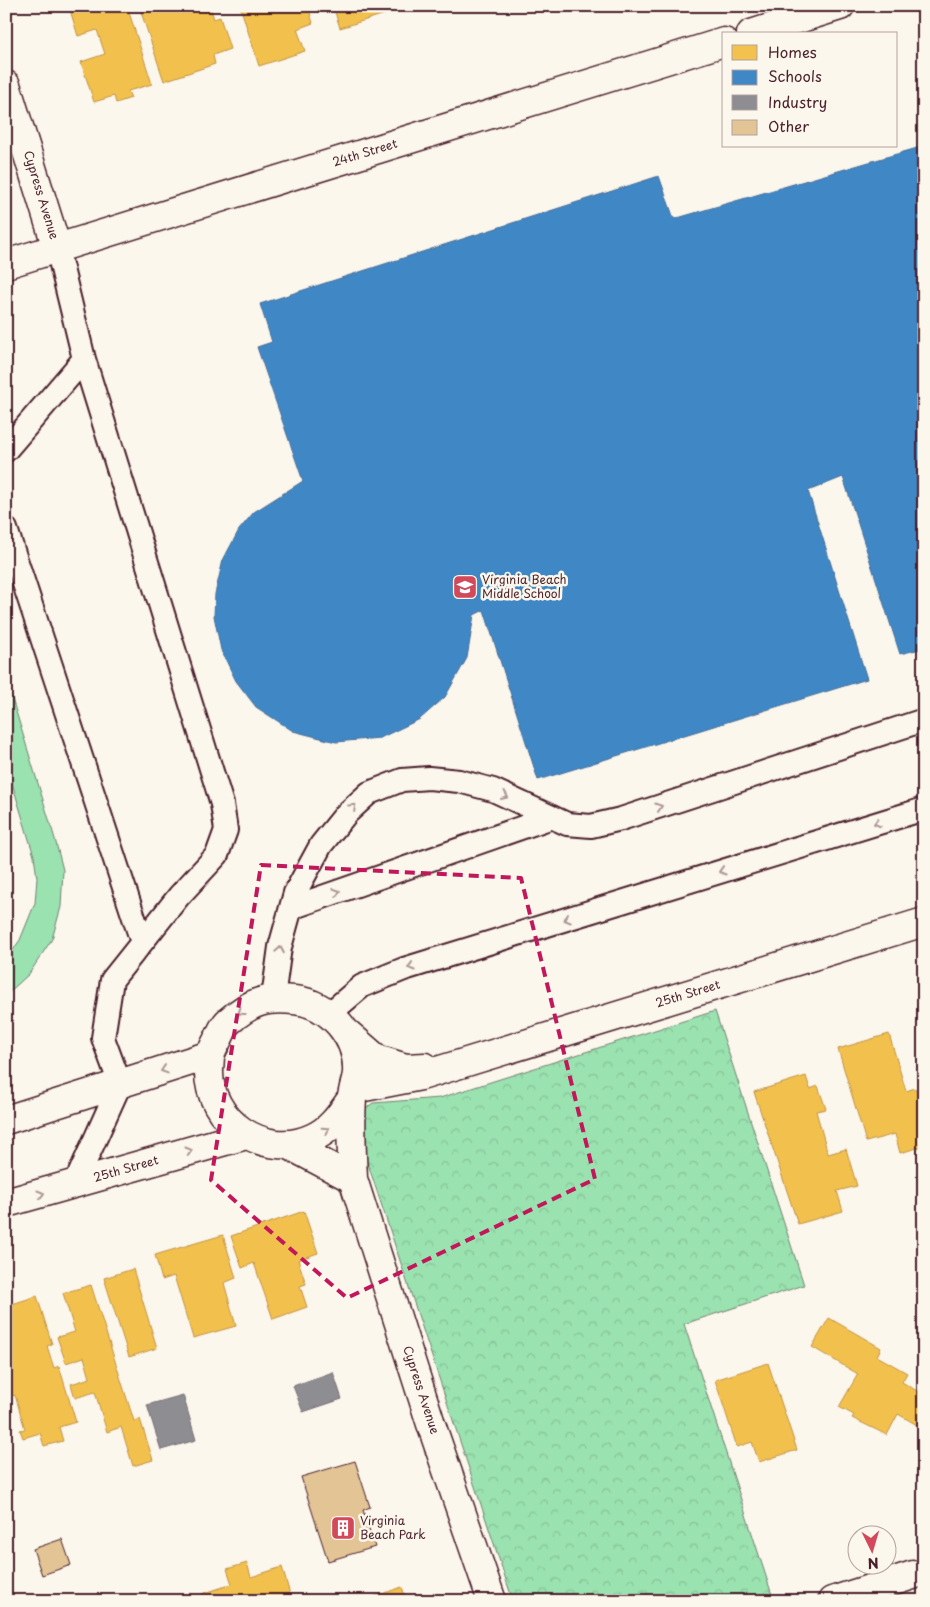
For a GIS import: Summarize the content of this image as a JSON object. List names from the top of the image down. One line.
{"streets":{"street":["24th Street","Cypress Avenue","25th Street"]},"crossings":[["24th Street","Cypress Avenue"],["Cypress Avenue","25th Street"]],"places":{"school or university":["Virginia Beach Middle School"],"building":["Virginia Beach Park"]},"legend":["Homes","Schools","Industry","Other"],"north":"bottom"}
